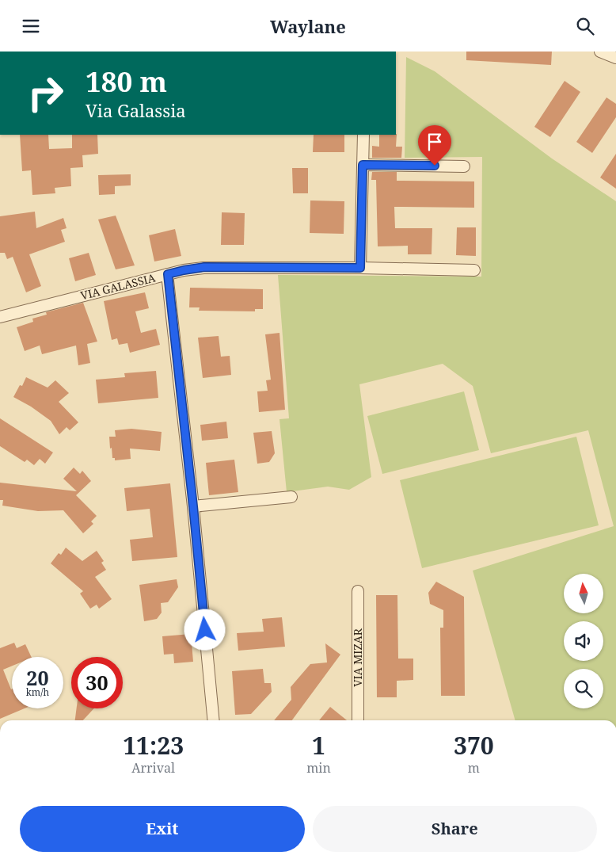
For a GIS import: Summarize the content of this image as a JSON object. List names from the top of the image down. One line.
{"streets":{"street":["VIA GALASSIA","VIA MIZAR"]},"north":"top","page":{"header":"Waylane","turn":["180 m","Via Galassia"],"speed":"20 km/h","limit":"30","eta":["11:23","Arrival","1","min","370","m"],"buttons":["Exit","Share"]}}
